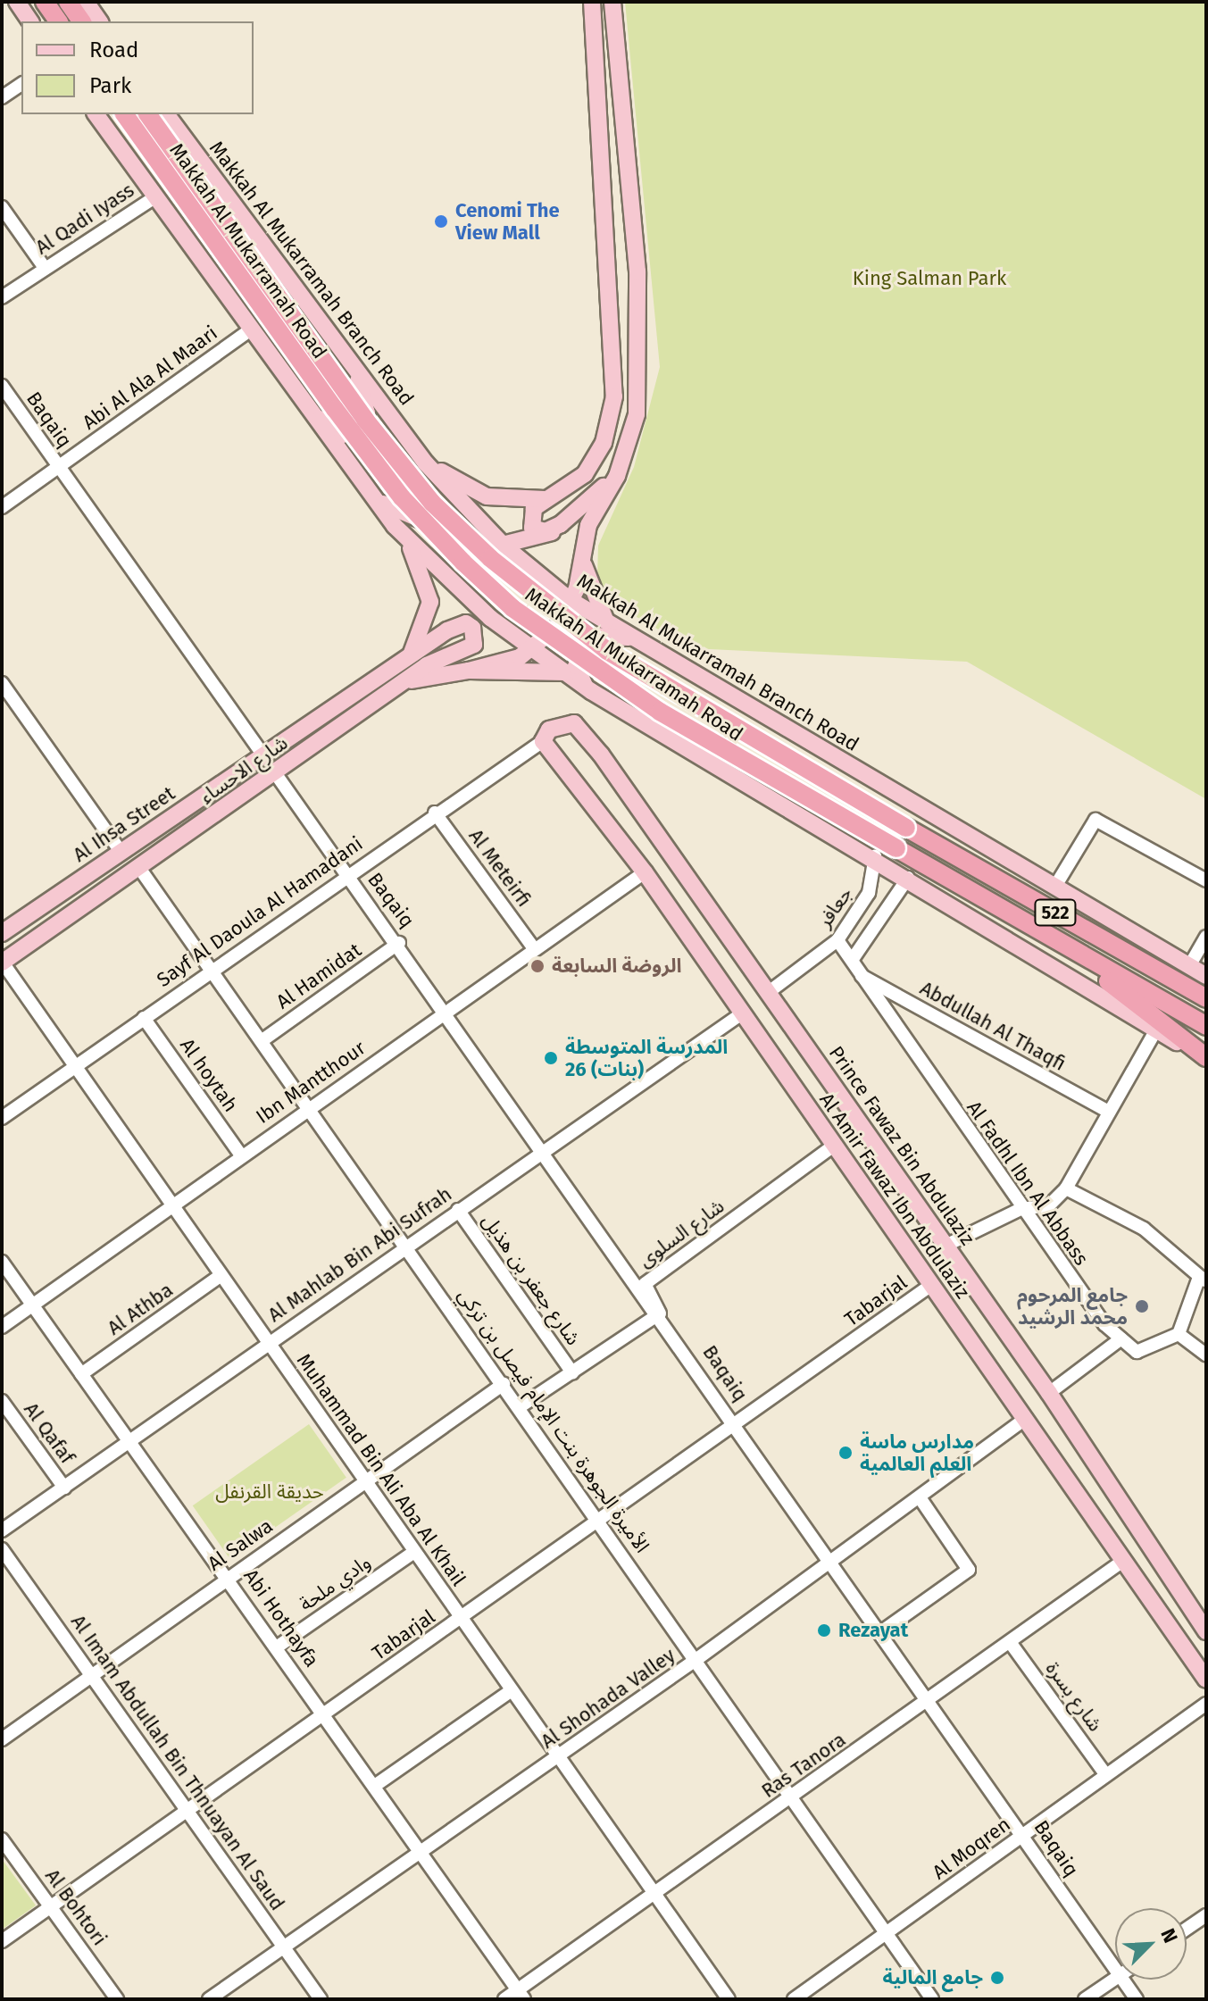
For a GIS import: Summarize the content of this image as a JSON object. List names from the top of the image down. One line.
{"streets":{"highway":["Makkah Al Mukarramah Road","522"],"main road":["Makkah Al Mukarramah Branch Road","شارع الاحساء","Al Ihsa Street","Prince Fawaz Bin Abdulaziz","Al Amir Fawaz Ibn Abdulaziz"],"street":["Al Qadi Iyass","Abi Al Ala Al Maari","Baqaiq","Al Meteirfi","جعافر","Sayf Al Daoula Al Hamadani","Al Hamidat","Abdullah Al Thaqfi","Al hoytah","Ibn Mantthour","Al Fadhl Ibn Al Abbass","شارع السلوى","Al Mahlab Bin Abi Sufrah","شارع جعفر بن هذيل","Tabarjal","Al Athba","الأميرة الجوهرة بنت الإمام فيصل بن تركي","Al Qafaf","Muhammad Bin Ali Aba Al Khail","Al Salwa","وادي ملحة","Abi Hothayfa","شارع بسرة","Al Shohada Valley","Al Imam Abdullah Bin Thnuayan Al Saud","Ras Tanora","Al Moqren","Al Bohtori"]},"crossings":[["Abi Al Ala Al Maari","Baqaiq"],["Baqaiq","شارع الاحساء"],["Baqaiq","Al Ihsa Street"],["Baqaiq","Sayf Al Daoula Al Hamadani"],["Baqaiq","Al Hamidat"],["Baqaiq","Ibn Mantthour"],["Baqaiq","شارع السلوى"],["Baqaiq","Al Mahlab Bin Abi Sufrah"],["Baqaiq","Tabarjal"],["Baqaiq","Al Shohada Valley"],["Baqaiq","Ras Tanora"],["Baqaiq","Al Moqren"],["شارع الاحساء","Al Ihsa Street"],["شارع الاحساء","الأميرة الجوهرة بنت الإمام فيصل بن تركي"],["شارع الاحساء","Muhammad Bin Ali Aba Al Khail"],["Al Meteirfi","Sayf Al Daoula Al Hamadani"],["Al Meteirfi","Ibn Mantthour"],["جعافر","Prince Fawaz Bin Abdulaziz"],["جعافر","Al Fadhl Ibn Al Abbass"],["Sayf Al Daoula Al Hamadani","Al hoytah"],["Sayf Al Daoula Al Hamadani","Prince Fawaz Bin Abdulaziz"],["Sayf Al Daoula Al Hamadani","Al Amir Fawaz Ibn Abdulaziz"],["Sayf Al Daoula Al Hamadani","الأميرة الجوهرة بنت الإمام فيصل بن تركي"],["Sayf Al Daoula Al Hamadani","Muhammad Bin Ali Aba Al Khail"],["Al Hamidat","الأميرة الجوهرة بنت الإمام فيصل بن تركي"],["Abdullah Al Thaqfi","Al Fadhl Ibn Al Abbass"],["Al hoytah","Ibn Mantthour"],["Ibn Mantthour","Al Amir Fawaz Ibn Abdulaziz"],["Ibn Mantthour","الأميرة الجوهرة بنت الإمام فيصل بن تركي"],["Ibn Mantthour","Muhammad Bin Ali Aba Al Khail"],["Ibn Mantthour","Abi Hothayfa"],["Prince Fawaz Bin Abdulaziz","Al Amir Fawaz Ibn Abdulaziz"],["Al Amir Fawaz Ibn Abdulaziz","شارع السلوى"],["Al Amir Fawaz Ibn Abdulaziz","Al Mahlab Bin Abi Sufrah"],["Al Amir Fawaz Ibn Abdulaziz","Tabarjal"],["Al Amir Fawaz Ibn Abdulaziz","Al Shohada Valley"],["Al Amir Fawaz Ibn Abdulaziz","Ras Tanora"],["Al Mahlab Bin Abi Sufrah","شارع جعفر بن هذيل"],["Al Mahlab Bin Abi Sufrah","الأميرة الجوهرة بنت الإمام فيصل بن تركي"],["Al Mahlab Bin Abi Sufrah","Al Qafaf"],["Al Mahlab Bin Abi Sufrah","Muhammad Bin Ali Aba Al Khail"],["Al Mahlab Bin Abi Sufrah","Abi Hothayfa"],["Tabarjal","الأميرة الجوهرة بنت الإمام فيصل بن تركي"],["Tabarjal","Muhammad Bin Ali Aba Al Khail"],["Tabarjal","Abi Hothayfa"],["Tabarjal","Al Imam Abdullah Bin Thnuayan Al Saud"],["Tabarjal","Al Bohtori"],["Al Athba","Muhammad Bin Ali Aba Al Khail"],["Al Athba","Abi Hothayfa"],["الأميرة الجوهرة بنت الإمام فيصل بن تركي","Al Salwa"],["الأميرة الجوهرة بنت الإمام فيصل بن تركي","Al Shohada Valley"],["الأميرة الجوهرة بنت الإمام فيصل بن تركي","Ras Tanora"],["الأميرة الجوهرة بنت الإمام فيصل بن تركي","Al Moqren"],["Muhammad Bin Ali Aba Al Khail","Al Salwa"],["Muhammad Bin Ali Aba Al Khail","وادي ملحة"],["Muhammad Bin Ali Aba Al Khail","Al Shohada Valley"],["Muhammad Bin Ali Aba Al Khail","Ras Tanora"],["Al Salwa","Abi Hothayfa"],["Al Salwa","Al Imam Abdullah Bin Thnuayan Al Saud"],["وادي ملحة","Abi Hothayfa"],["Abi Hothayfa","Al Shohada Valley"],["Abi Hothayfa","Ras Tanora"],["شارع بسرة","Ras Tanora"],["شارع بسرة","Al Moqren"],["Al Shohada Valley","Al Imam Abdullah Bin Thnuayan Al Saud"]],"parks":["King Salman Park","حديقة القرنفل"],"places":["Cenomi The View Mall","الروضة السابعة","المدرسة المتوسطة 26 (بنات)","جامع المرحوم محمد الرشيد","مدارس ماسة العلم العالمية","Rezayat","جامع المالية"],"legend":["Road","Park"],"north":"top right"}
